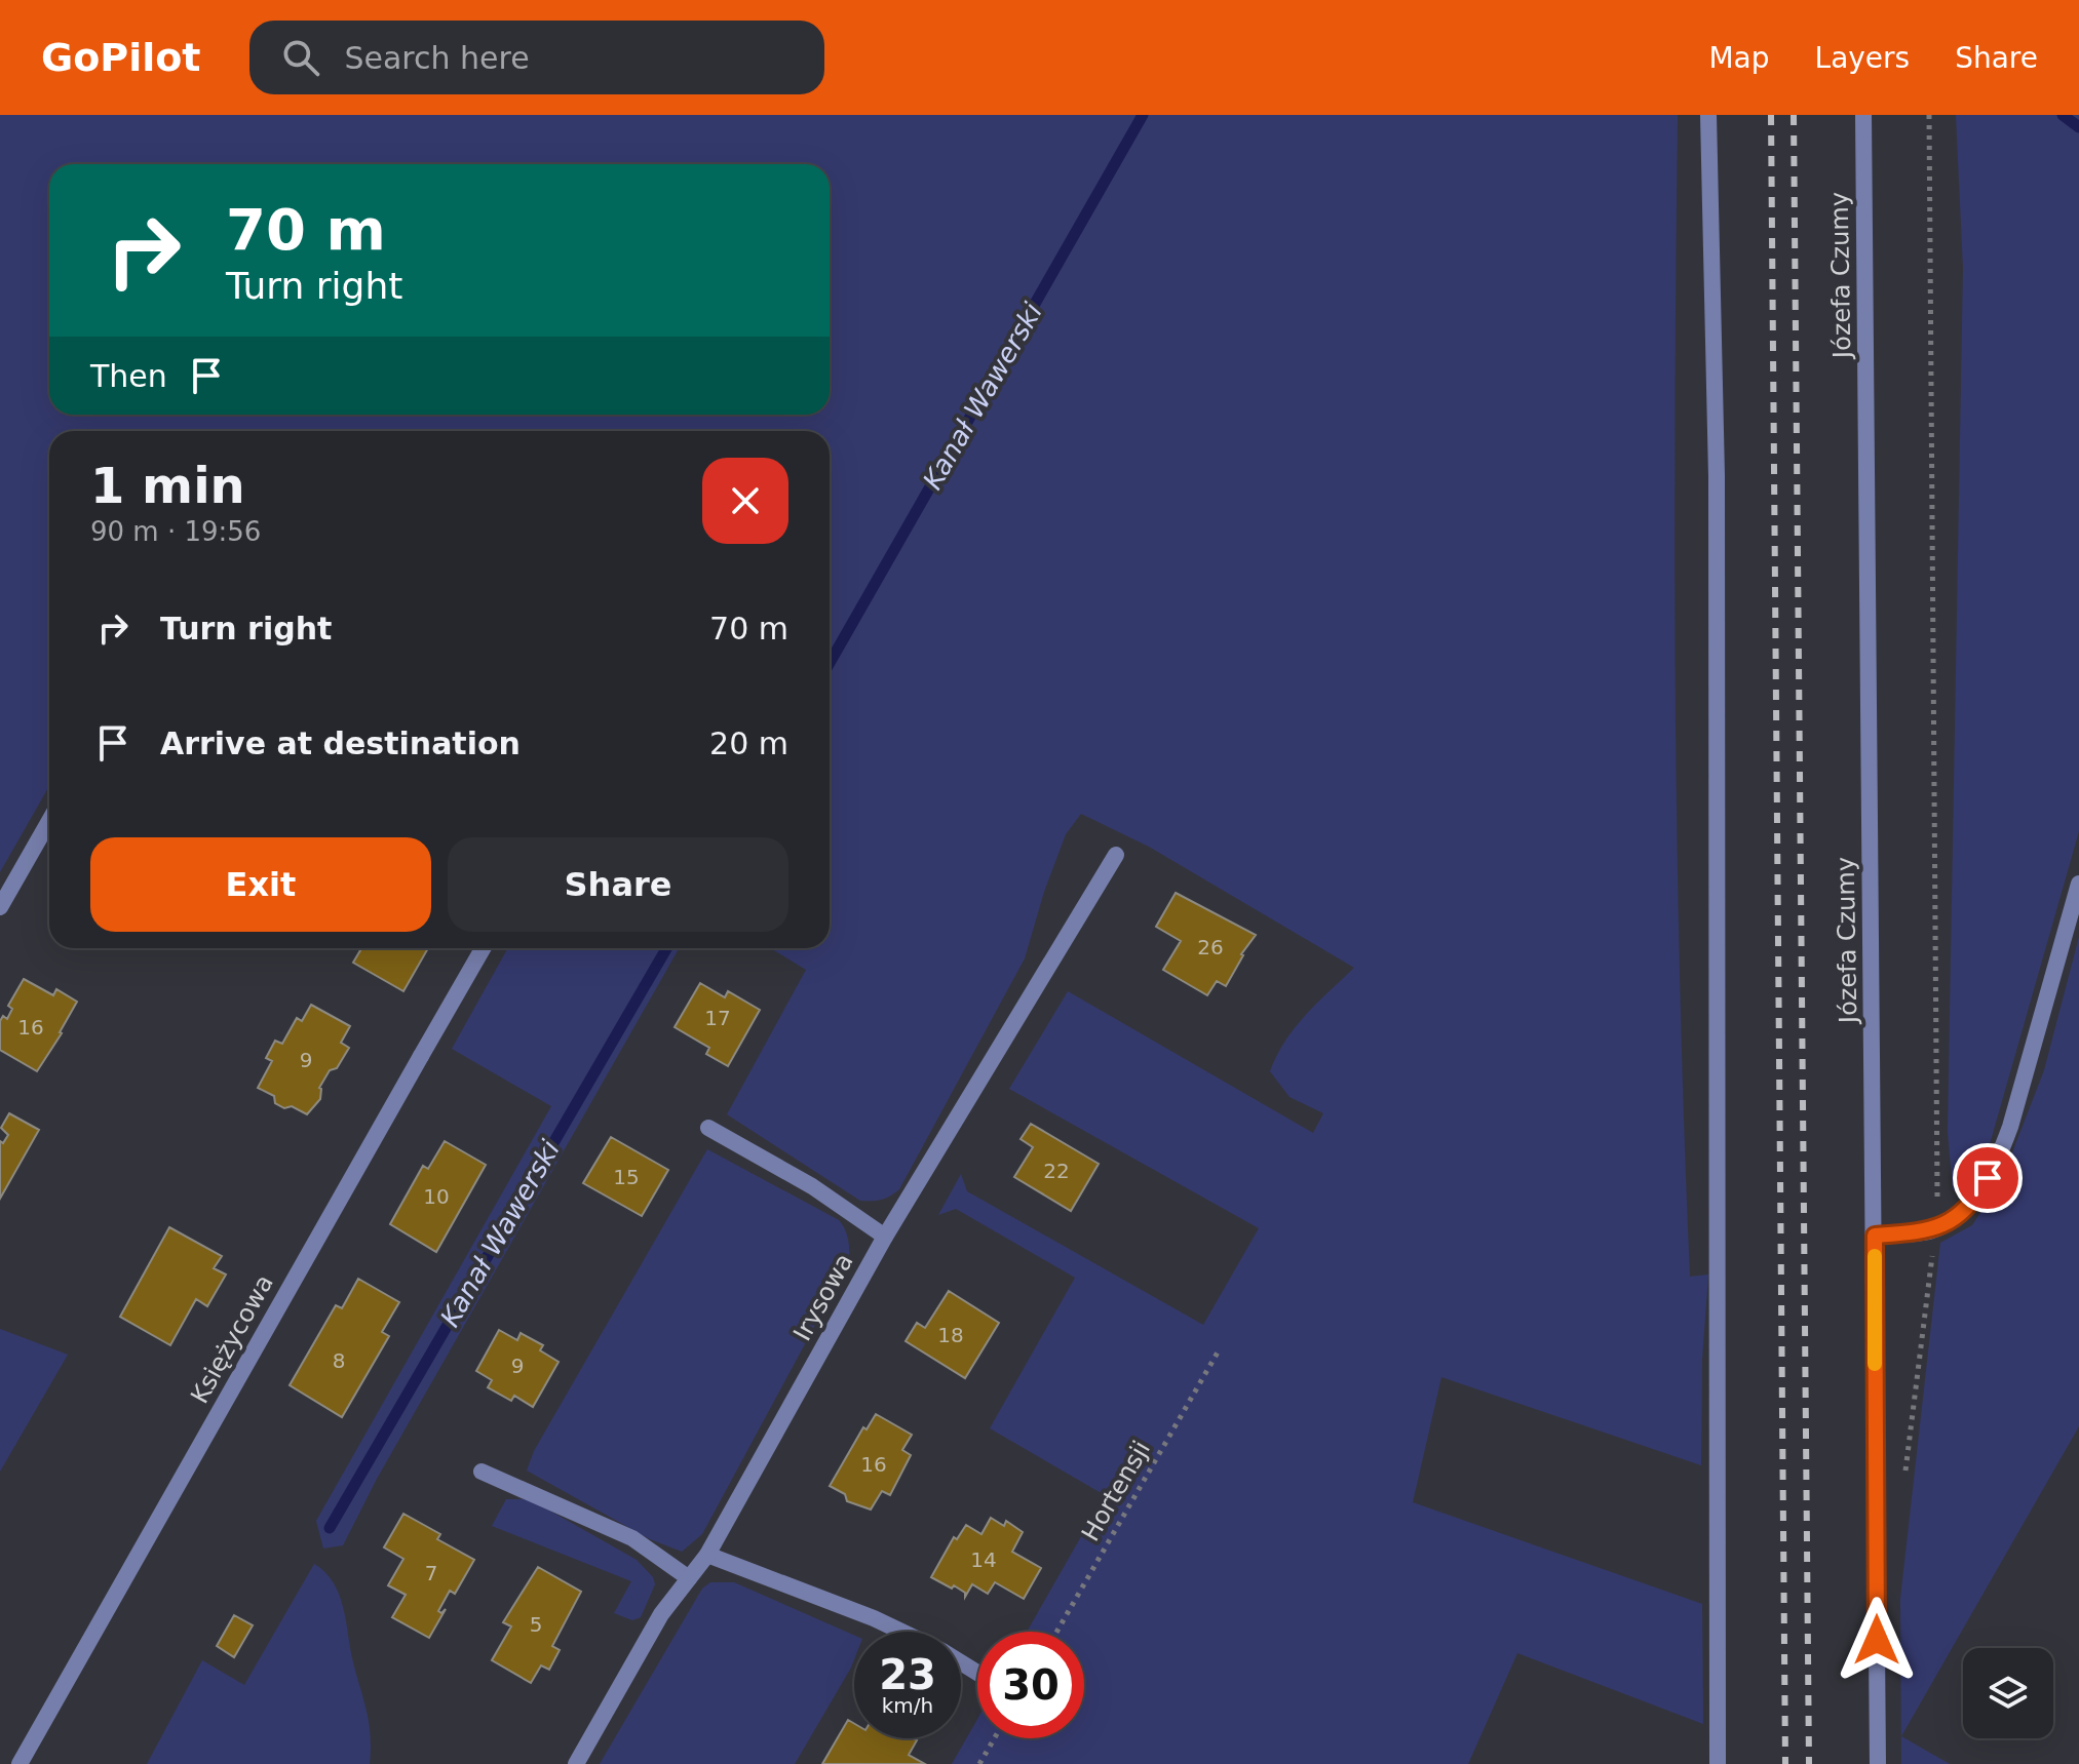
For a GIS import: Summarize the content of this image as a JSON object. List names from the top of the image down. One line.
{"streets":{"street":["Józefa Czumy","Irysowa","Księżycowa"],"path":["Hortensji"]},"water":["Kanał Wawerski"],"house_numbers":["26","17","16","9","22","15","10","18","8","9","16","14","7","5"],"page":{"header":"GoPilot","search":"Search here","nav":["Map","Layers","Share"],"turn":["70 m","Turn right"],"then":"Then","heading":["1 min","90 m · 19:56"],"list":[{"name":"Turn right","value":"70 m"},{"name":"Arrive at destination","value":"20 m"}],"buttons":["Exit","Share"],"speed":"23 km/h","limit":"30"}}
